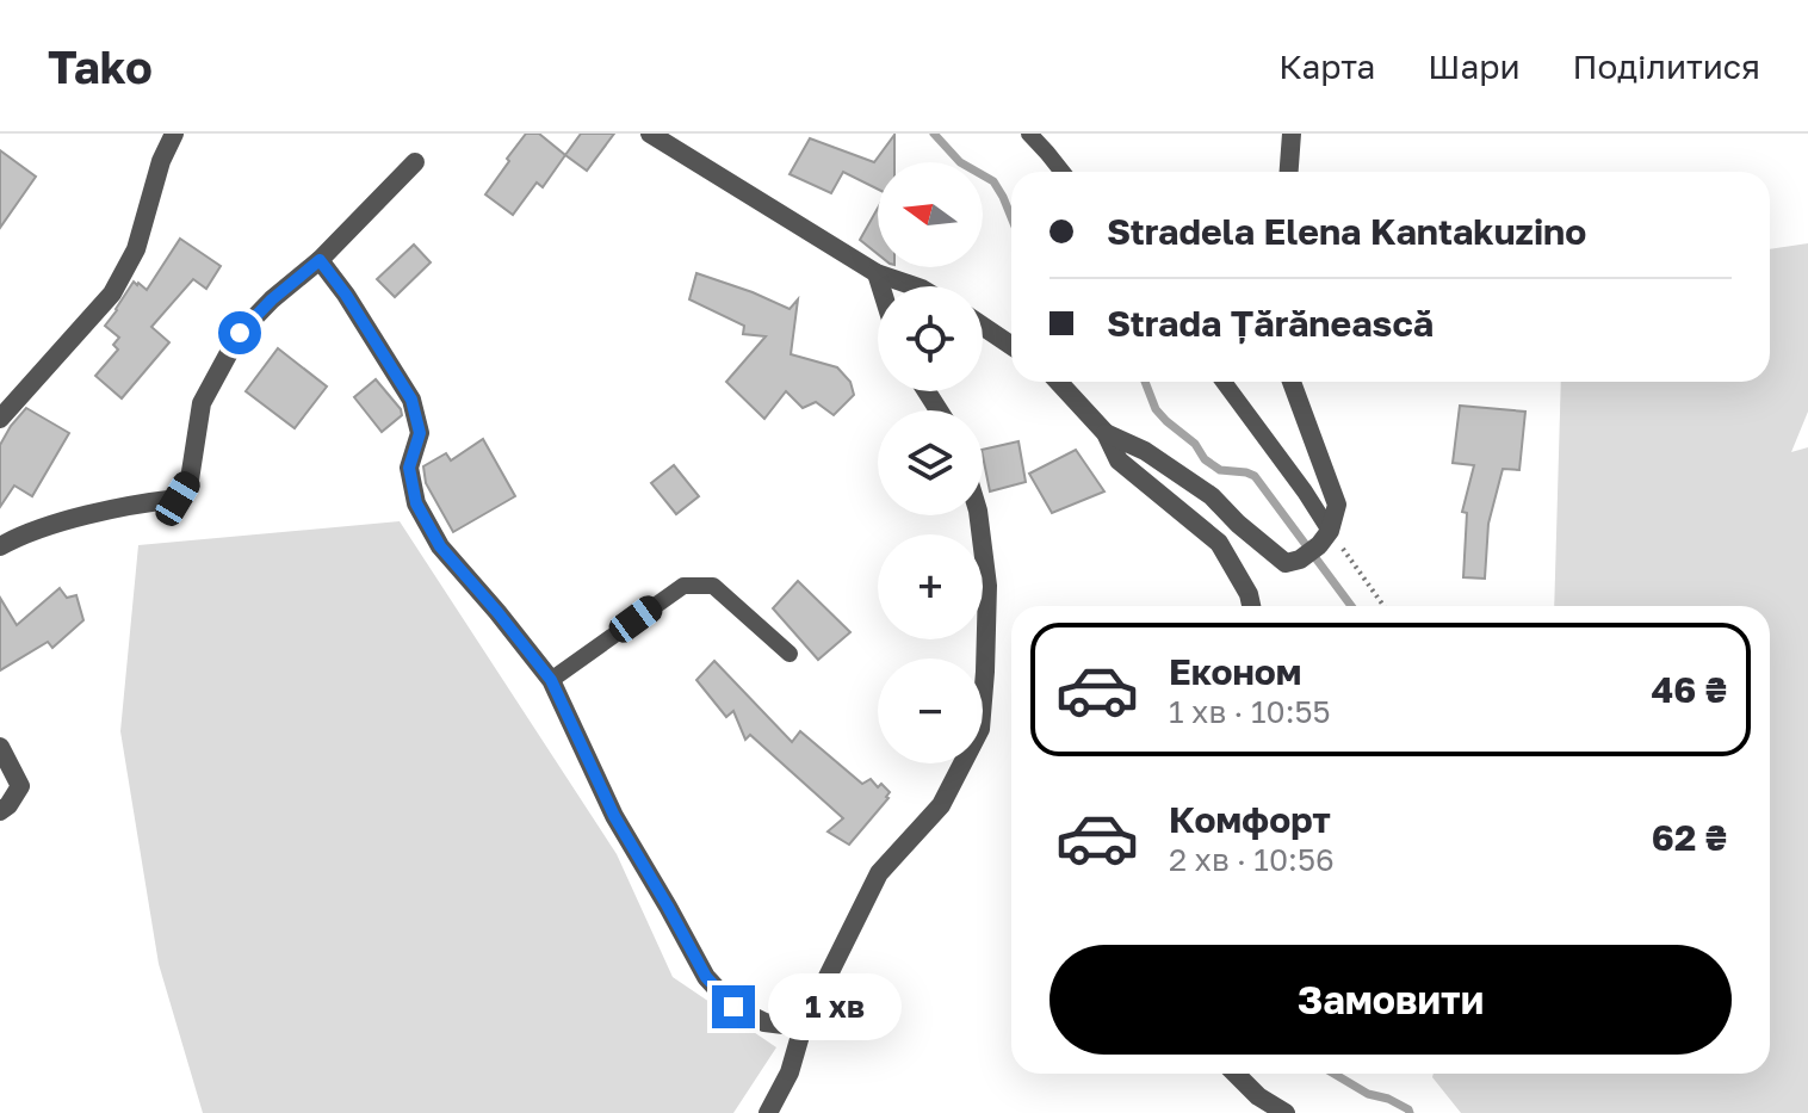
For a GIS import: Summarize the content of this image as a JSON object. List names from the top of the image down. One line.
{"north":"left","page":{"header":"Tako","nav":["Карта","Шари","Поділитися"],"map_buttons":["+","−"],"banner":["Stradela Elena Kantakuzino","Strada Țărănească"],"list":[{"name":"Економ","note":"1 хв · 10:55","value":"46 ₴"},{"name":"Комфорт","note":"2 хв · 10:56","value":"62 ₴"}],"buttons":"Замовити","bubble":"1 хв"}}
